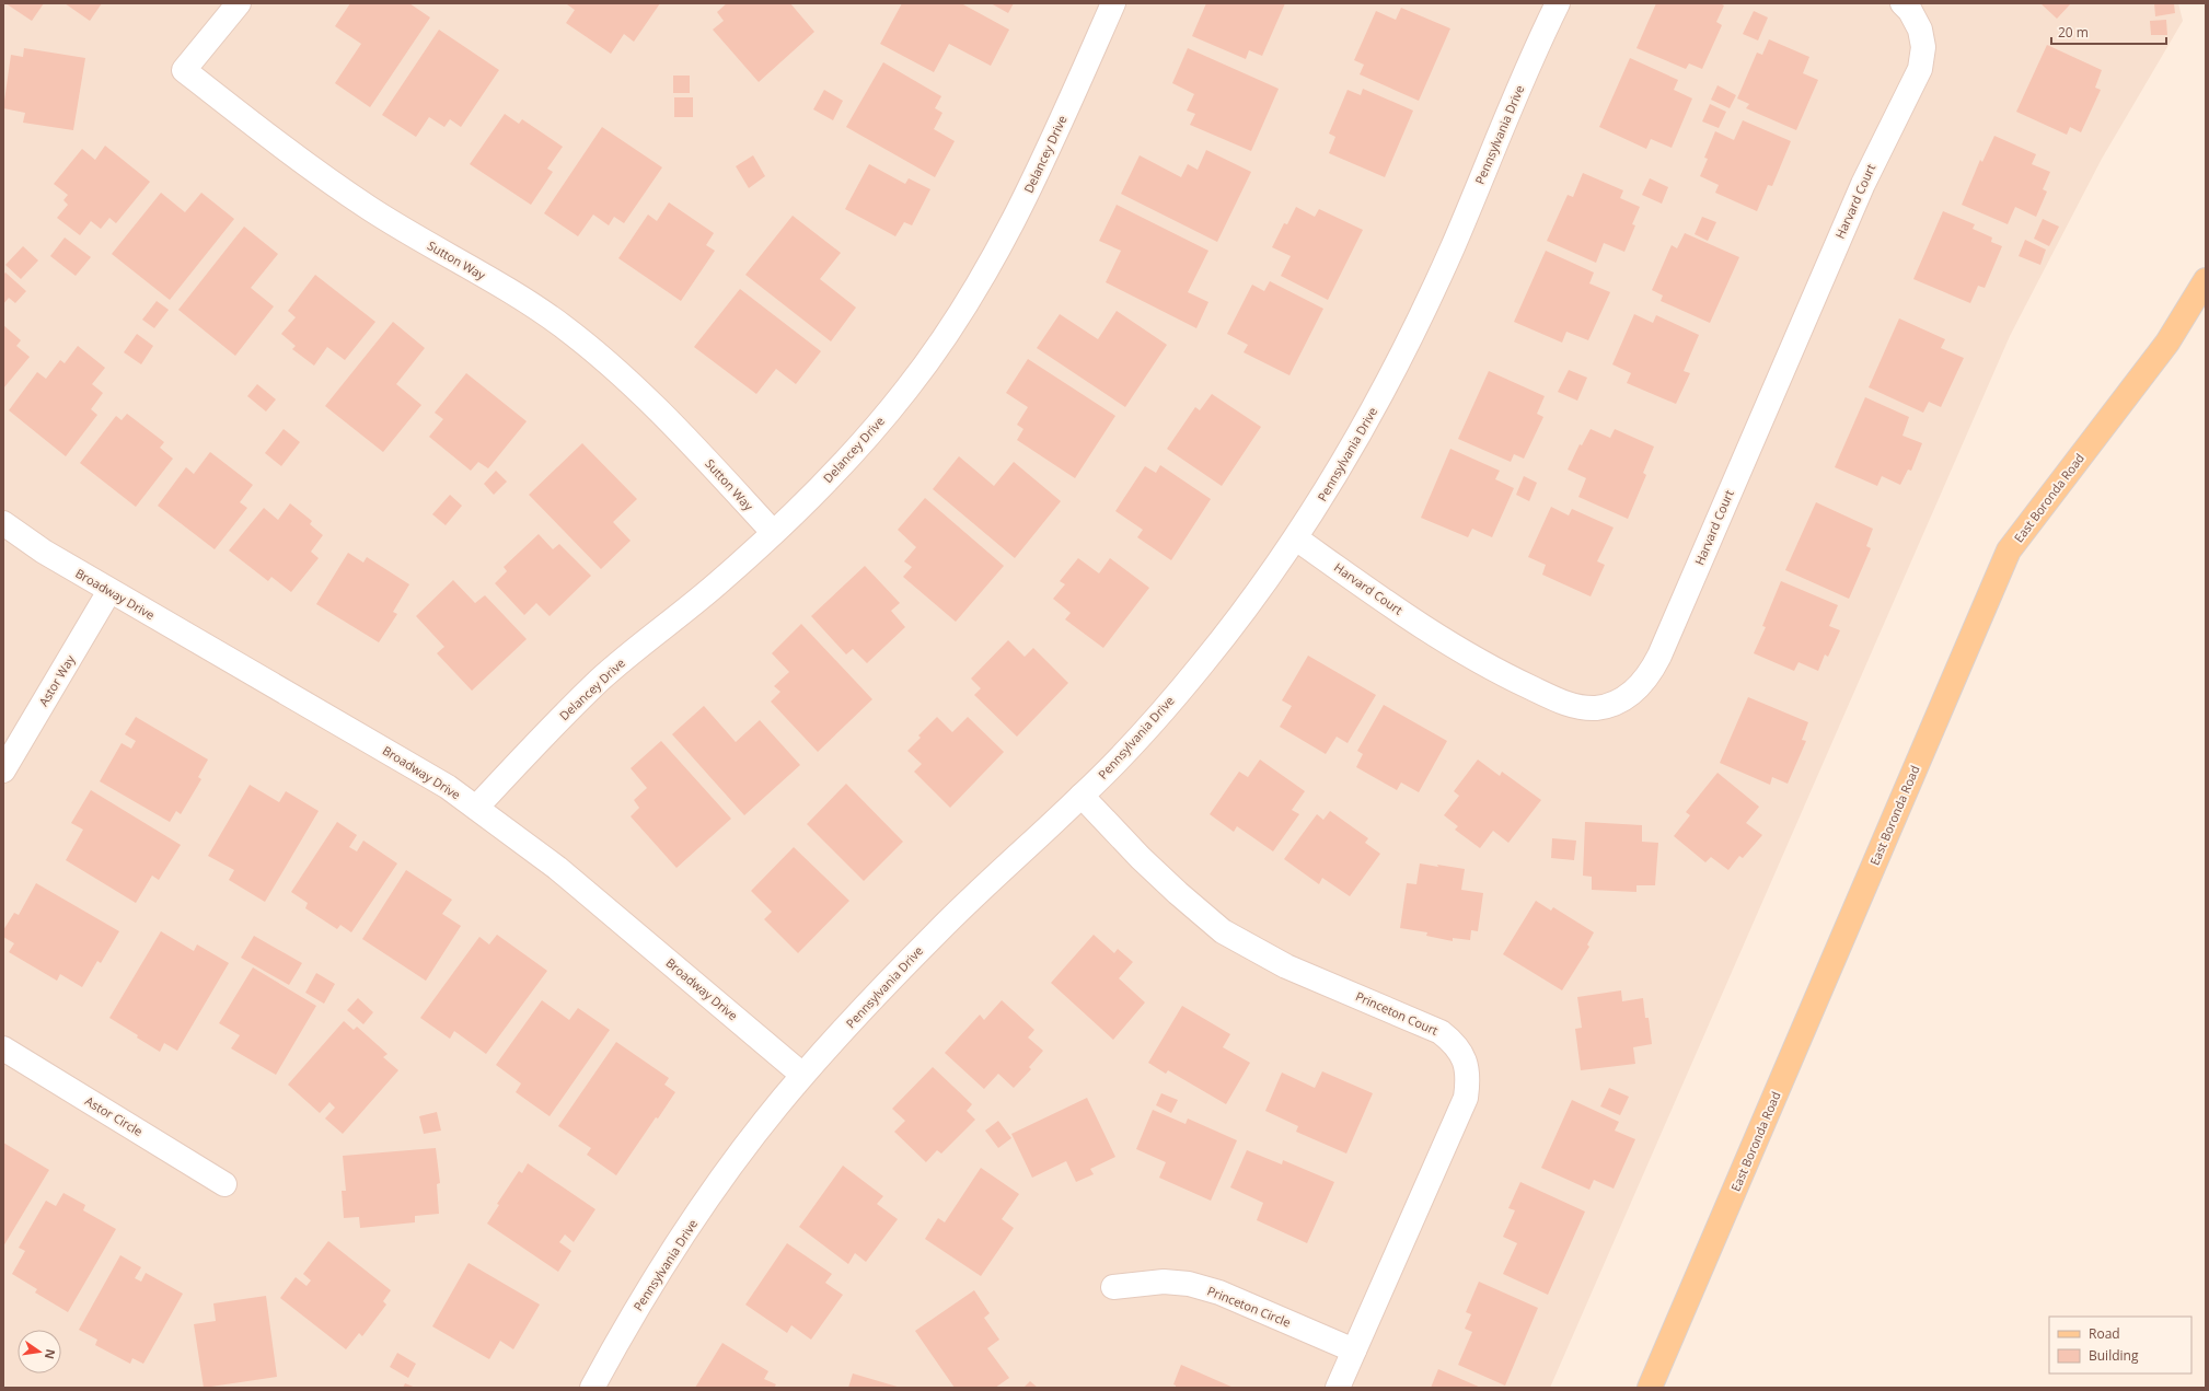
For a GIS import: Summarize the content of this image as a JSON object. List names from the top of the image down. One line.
{"streets":{"main road":["East Boronda Road"],"street":["Pennsylvania Drive","Delancey Drive","Harvard Court","Sutton Way","Broadway Drive","Astor Way","Princeton Court","Astor Circle","Princeton Circle"]},"crossings":[["Pennsylvania Drive","Harvard Court"],["Pennsylvania Drive","Broadway Drive"],["Pennsylvania Drive","Princeton Court"],["Delancey Drive","Sutton Way"],["Delancey Drive","Broadway Drive"],["Broadway Drive","Astor Way"],["Princeton Court","Princeton Circle"]],"legend":["Road","Building"],"scale_bar":"20 m","north":"right"}
